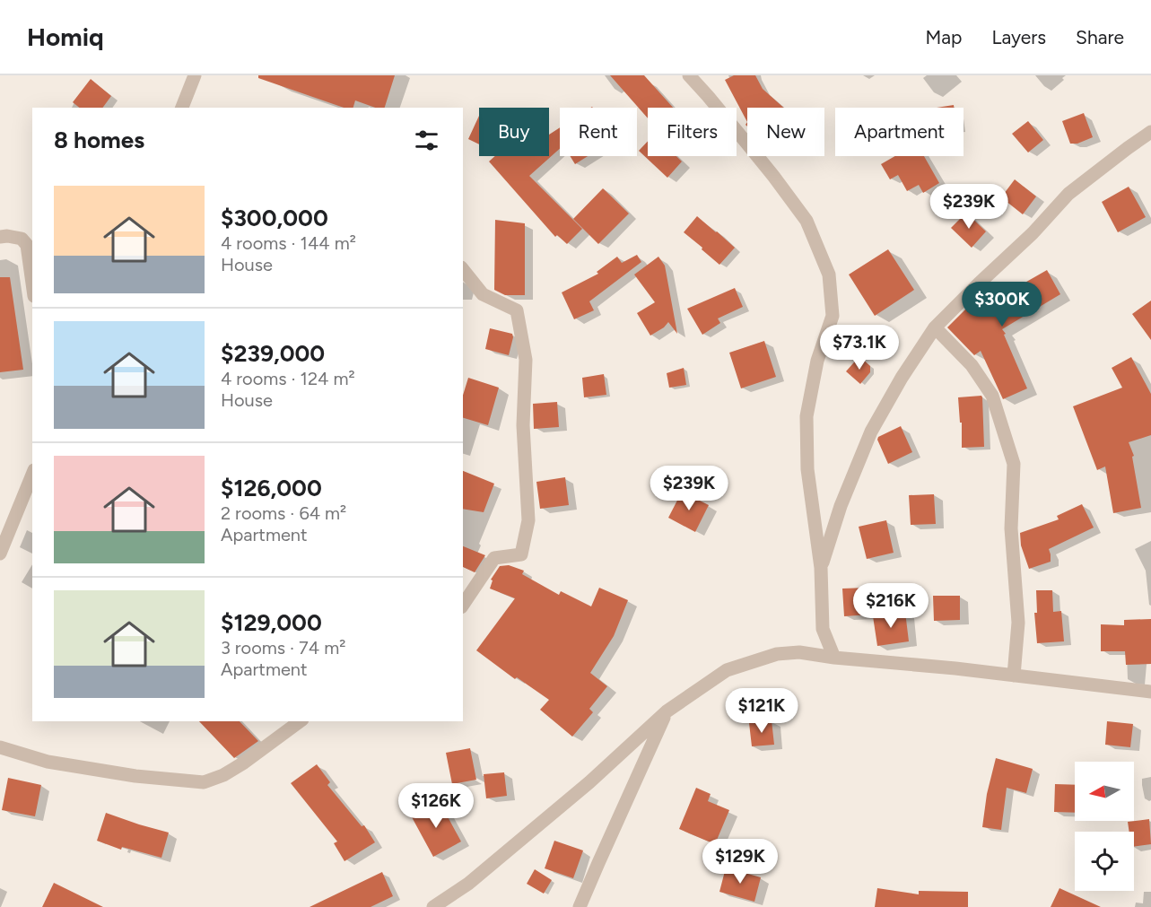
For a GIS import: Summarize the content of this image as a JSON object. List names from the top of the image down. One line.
{"north":"left","page":{"header":"Homiq","nav":["Map","Layers","Share"],"chip":["Buy","Rent","Filters","New","Apartment"],"heading":"8 homes","list":[{"name":"$300,000","note":"4 rooms · 144 m² · House"},{"name":"$239,000","note":"4 rooms · 124 m² · House"},{"name":"$126,000","note":"2 rooms · 64 m² · Apartment"},{"name":"$129,000","note":"3 rooms · 74 m² · Apartment"}],"price":["$239K","$300K","$73.1K","$239K","$216K","$121K","$126K","$129K"]}}
